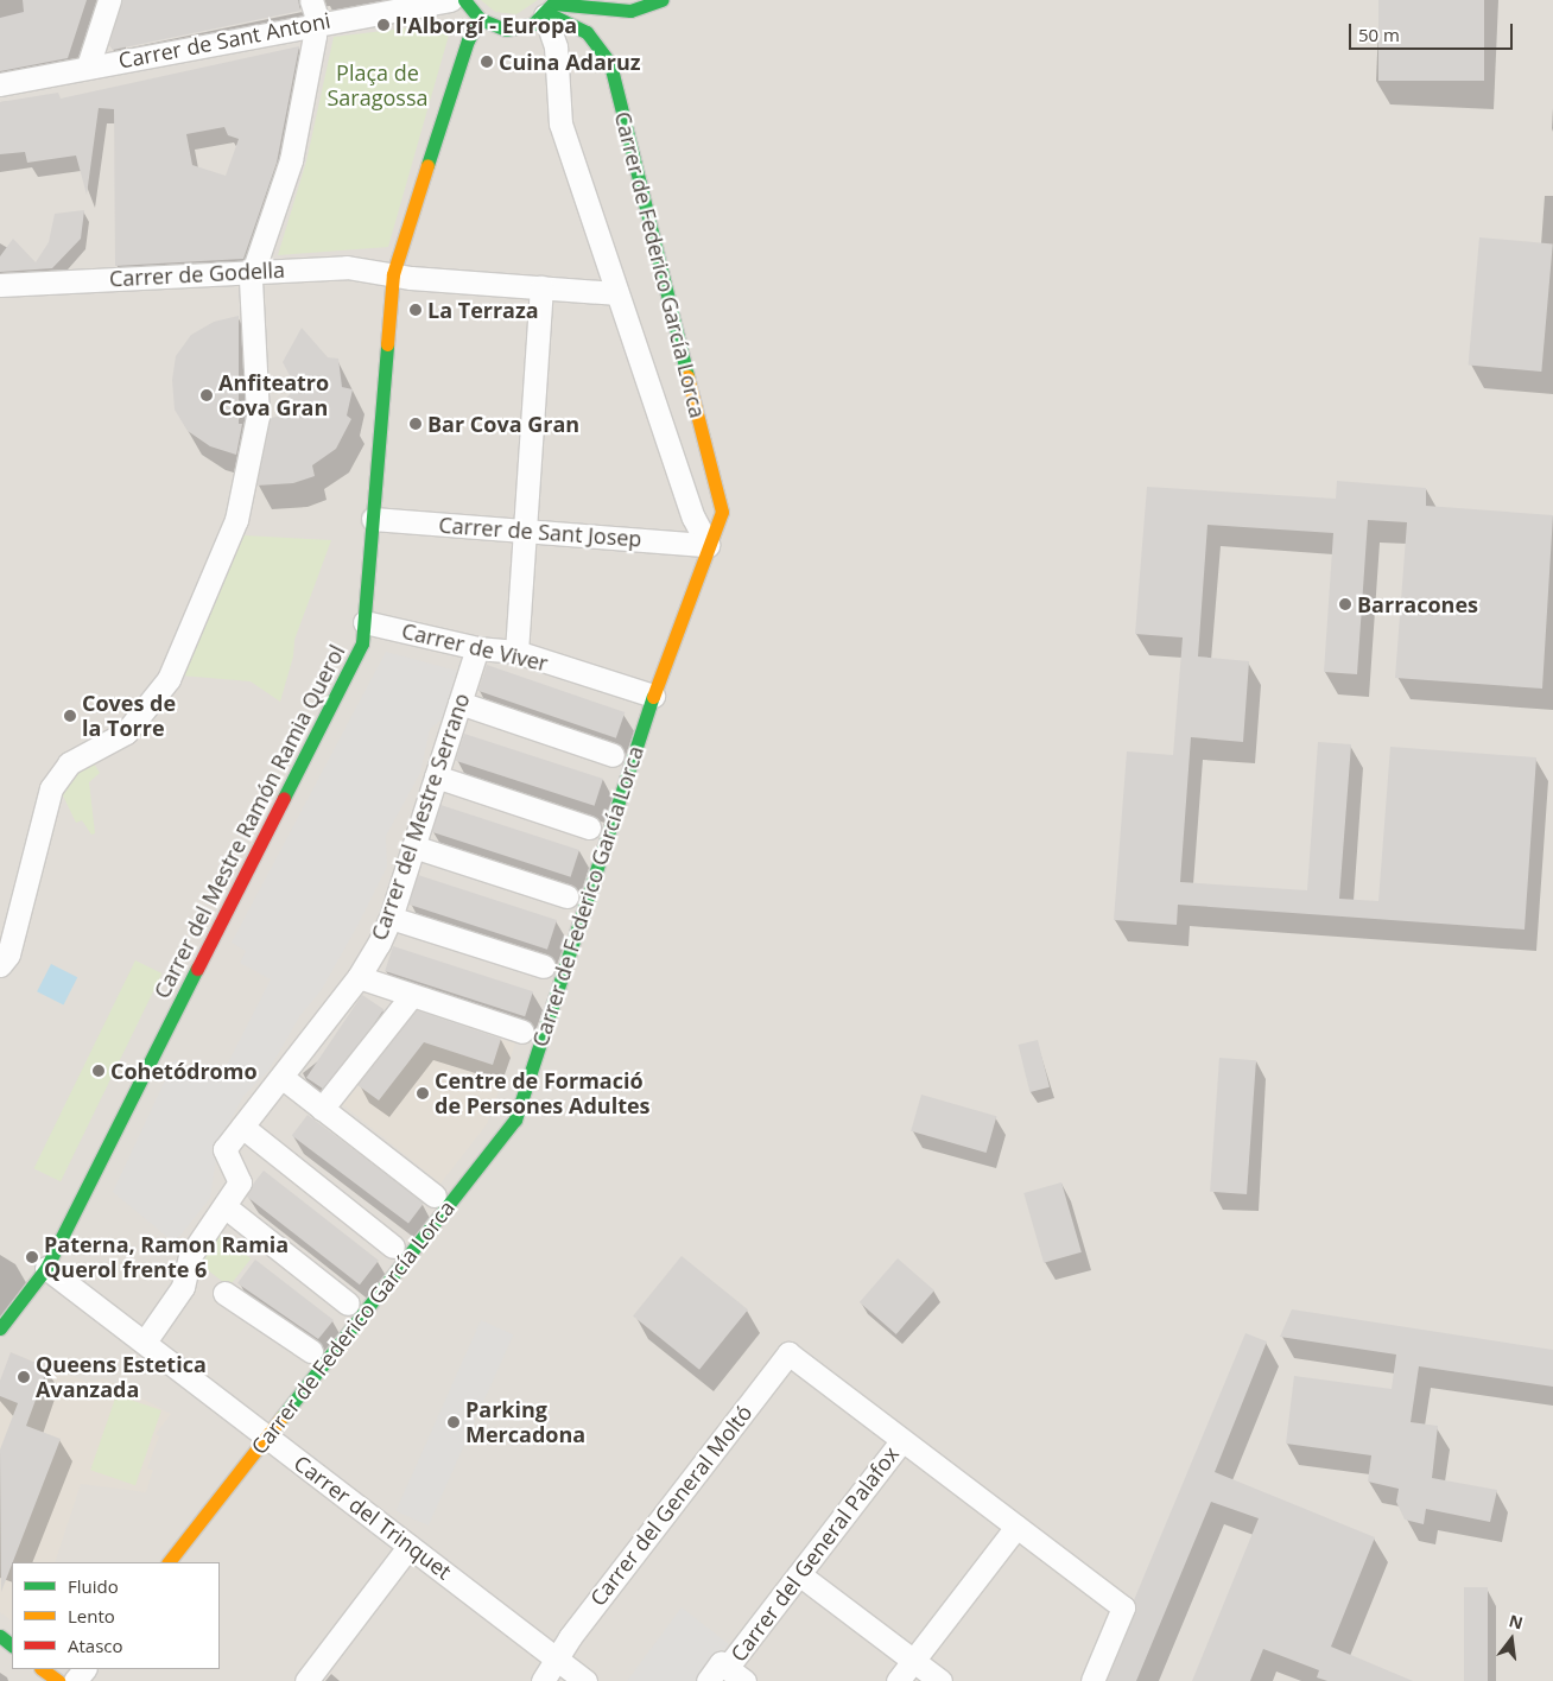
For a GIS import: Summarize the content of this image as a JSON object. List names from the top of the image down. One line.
{"streets":{"street":["Carrer de Sant Antoni","Carrer de Federico García Lorca","Carrer de Godella","Carrer de Sant Josep","Carrer de Viver","Carrer del Mestre Serrano","Carrer del Mestre Ramón Ramia Querol","Carrer del General Moltó","Carrer del Trinquet","Carrer del General Palafox"]},"crossings":[["Carrer de Federico García Lorca","Carrer de Godella"],["Carrer de Federico García Lorca","Carrer de Sant Josep"],["Carrer de Federico García Lorca","Carrer de Viver"],["Carrer de Federico García Lorca","Carrer del Trinquet"],["Carrer de Godella","Carrer del Mestre Ramón Ramia Querol"],["Carrer de Sant Josep","Carrer del Mestre Ramón Ramia Querol"],["Carrer de Viver","Carrer del Mestre Serrano"],["Carrer de Viver","Carrer del Mestre Ramón Ramia Querol"],["Carrer del Mestre Ramón Ramia Querol","Carrer del Trinquet"],["Carrer del General Moltó","Carrer del Trinquet"],["Carrer del General Moltó","Carrer del General Palafox"]],"parks":["Plaça de Saragossa"],"places":["l'Alborgí - Europa","Cuina Adaruz","La Terraza","Anfiteatro Cova Gran","Bar Cova Gran","Barracones","Coves de la Torre","Cohetódromo","Centre de Formació de Persones Adultes","Paterna, Ramon Ramia Querol frente 6","Queens Estetica Avanzada","Parking Mercadona"],"legend":["Fluido","Lento","Atasco"],"scale_bar":"50 m","north":"top"}
